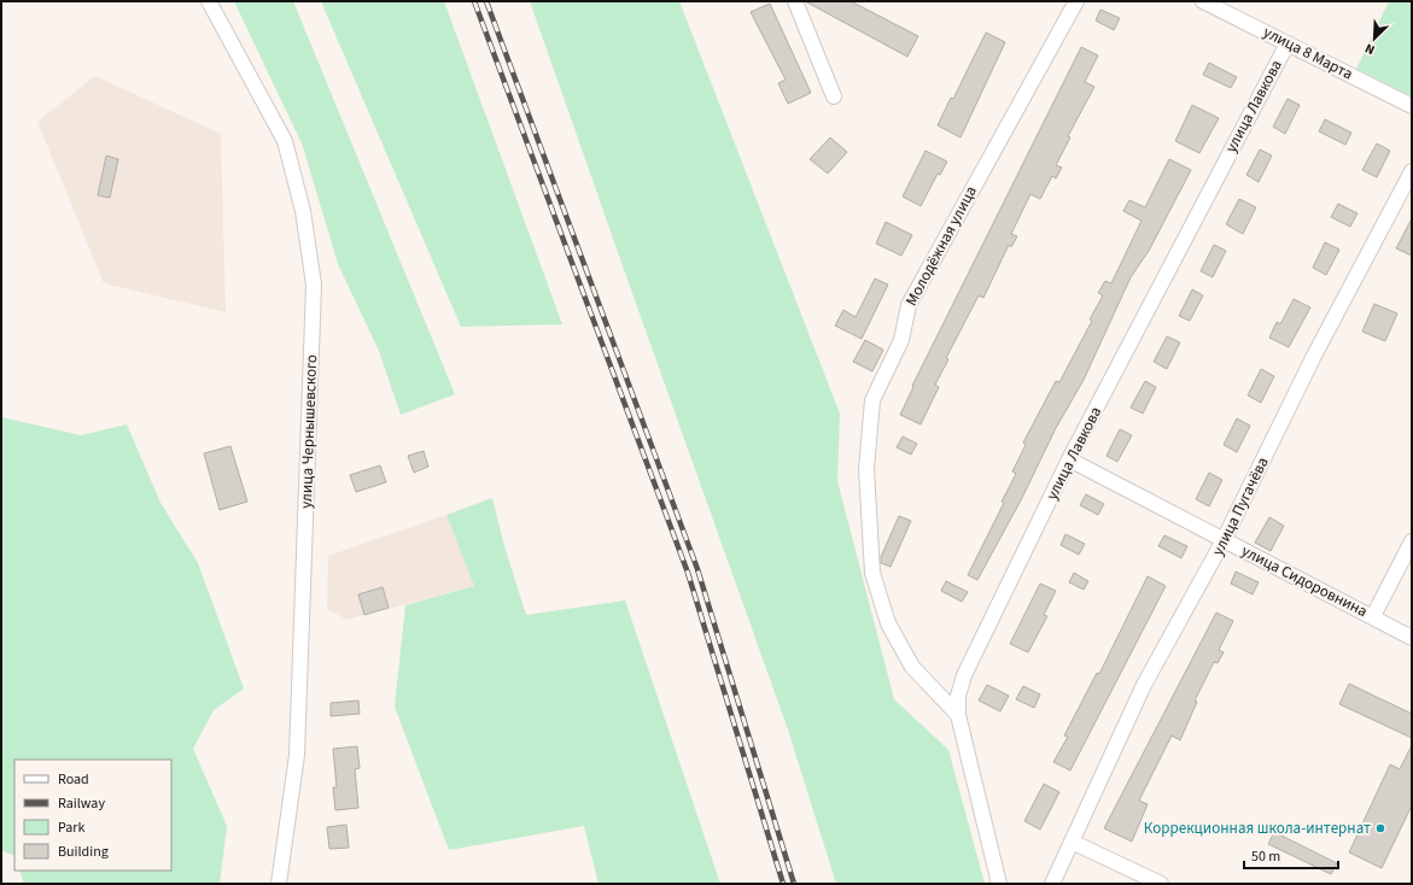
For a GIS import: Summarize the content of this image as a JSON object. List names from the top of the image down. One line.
{"streets":{"street":["улица 8 Марта","улица Лавкова","Молодёжная улица","улица Чернышевского","улица Пугачёва","улица Сидоровнина"]},"crossings":[["улица 8 Марта","улица Лавкова"],["улица Лавкова","Молодёжная улица"],["улица Лавкова","улица Сидоровнина"],["улица Пугачёва","улица Сидоровнина"]],"places":["Коррекционная школа-интернат"],"legend":["Road","Railway","Park","Building"],"scale_bar":"50 m","north":"bottom left"}
